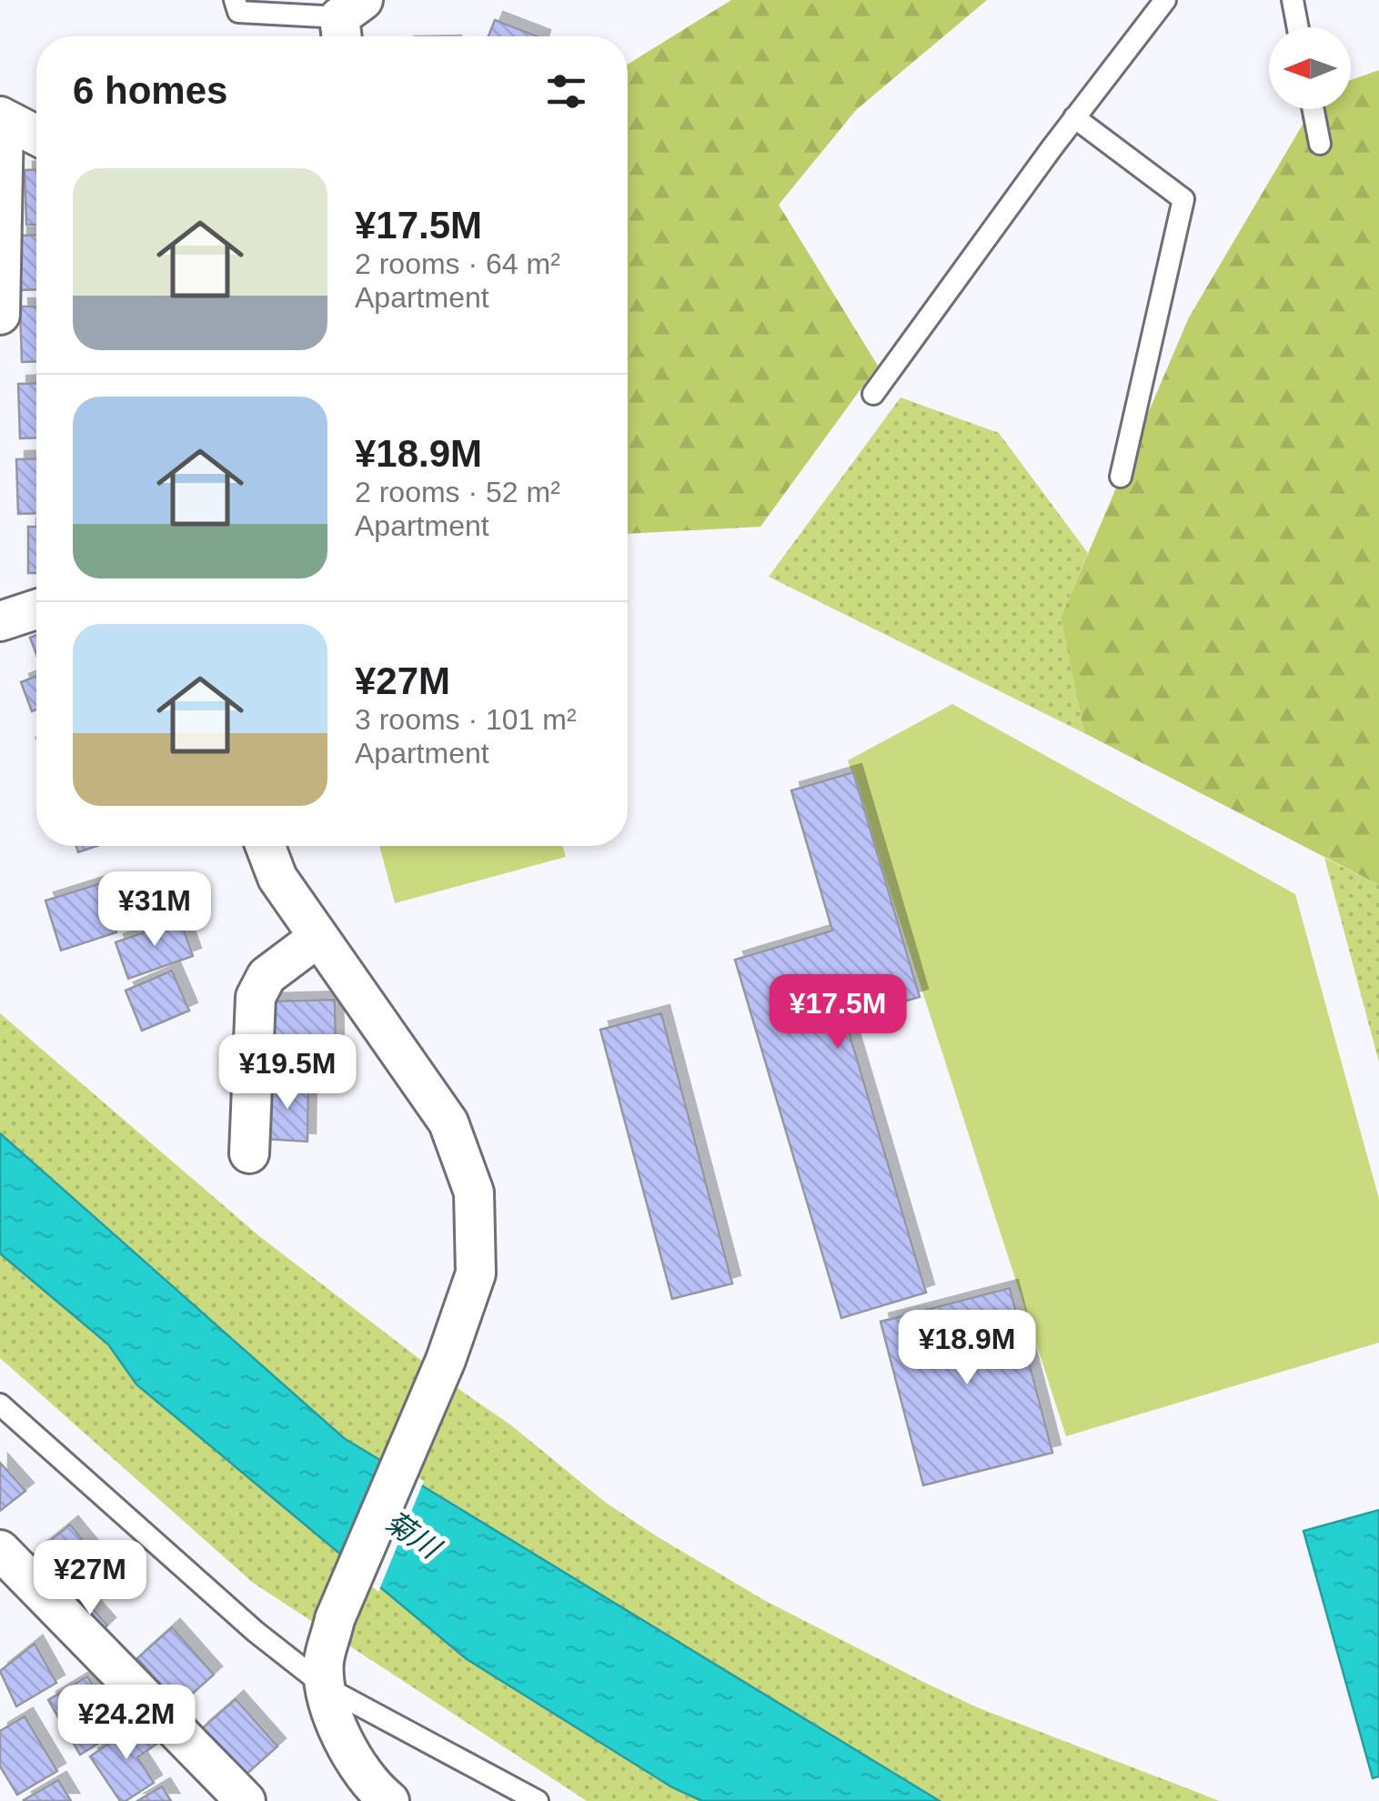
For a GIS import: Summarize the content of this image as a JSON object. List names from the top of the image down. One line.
{"water":["菊川"],"north":"left","page":{"heading":"6 homes","list":[{"name":"¥17.5M","note":"2 rooms · 64 m² · Apartment"},{"name":"¥18.9M","note":"2 rooms · 52 m² · Apartment"},{"name":"¥27M","note":"3 rooms · 101 m² · Apartment"}],"price":["¥31M","¥17.5M","¥19.5M","¥18.9M","¥27M","¥24.2M"]}}
